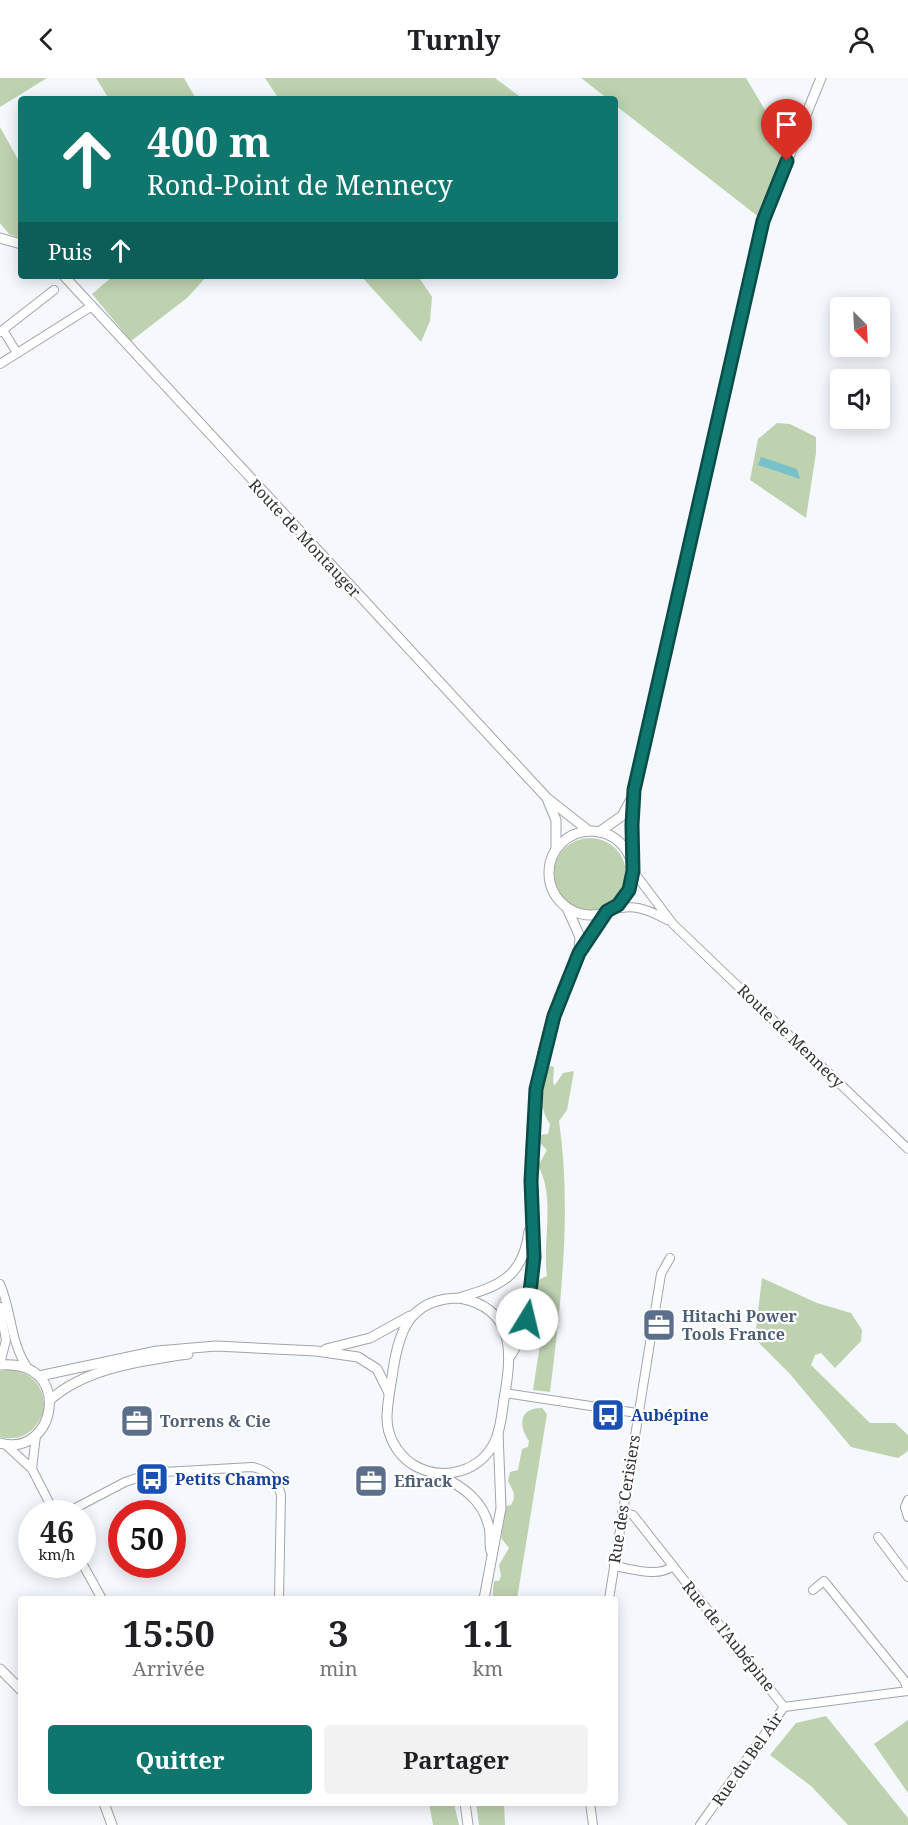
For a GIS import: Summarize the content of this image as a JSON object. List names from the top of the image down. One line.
{"streets":{"main road":["Route de Montauger"],"street":["Route de Mennecy","Rue des Cerisiers","Rue de l'Aubépine","Rue du Bel Air"]},"crossings":[["Route de Montauger","Route de Mennecy"],["Rue des Cerisiers","Rue de l'Aubépine"],["Rue de l'Aubépine","Rue du Bel Air"]],"places":{"office":["Hitachi Power Tools France","Torrens & Cie","Efirack"],"bus stop":["Aubépine","Petits Champs"]},"north":"bottom right","page":{"header":"Turnly","turn":["400 m","Rond-Point de Mennecy"],"then":"Puis","speed":"46 km/h","limit":"50","eta":["15:50","Arrivée","3","min","1.1","km"],"buttons":["Quitter","Partager"]}}
